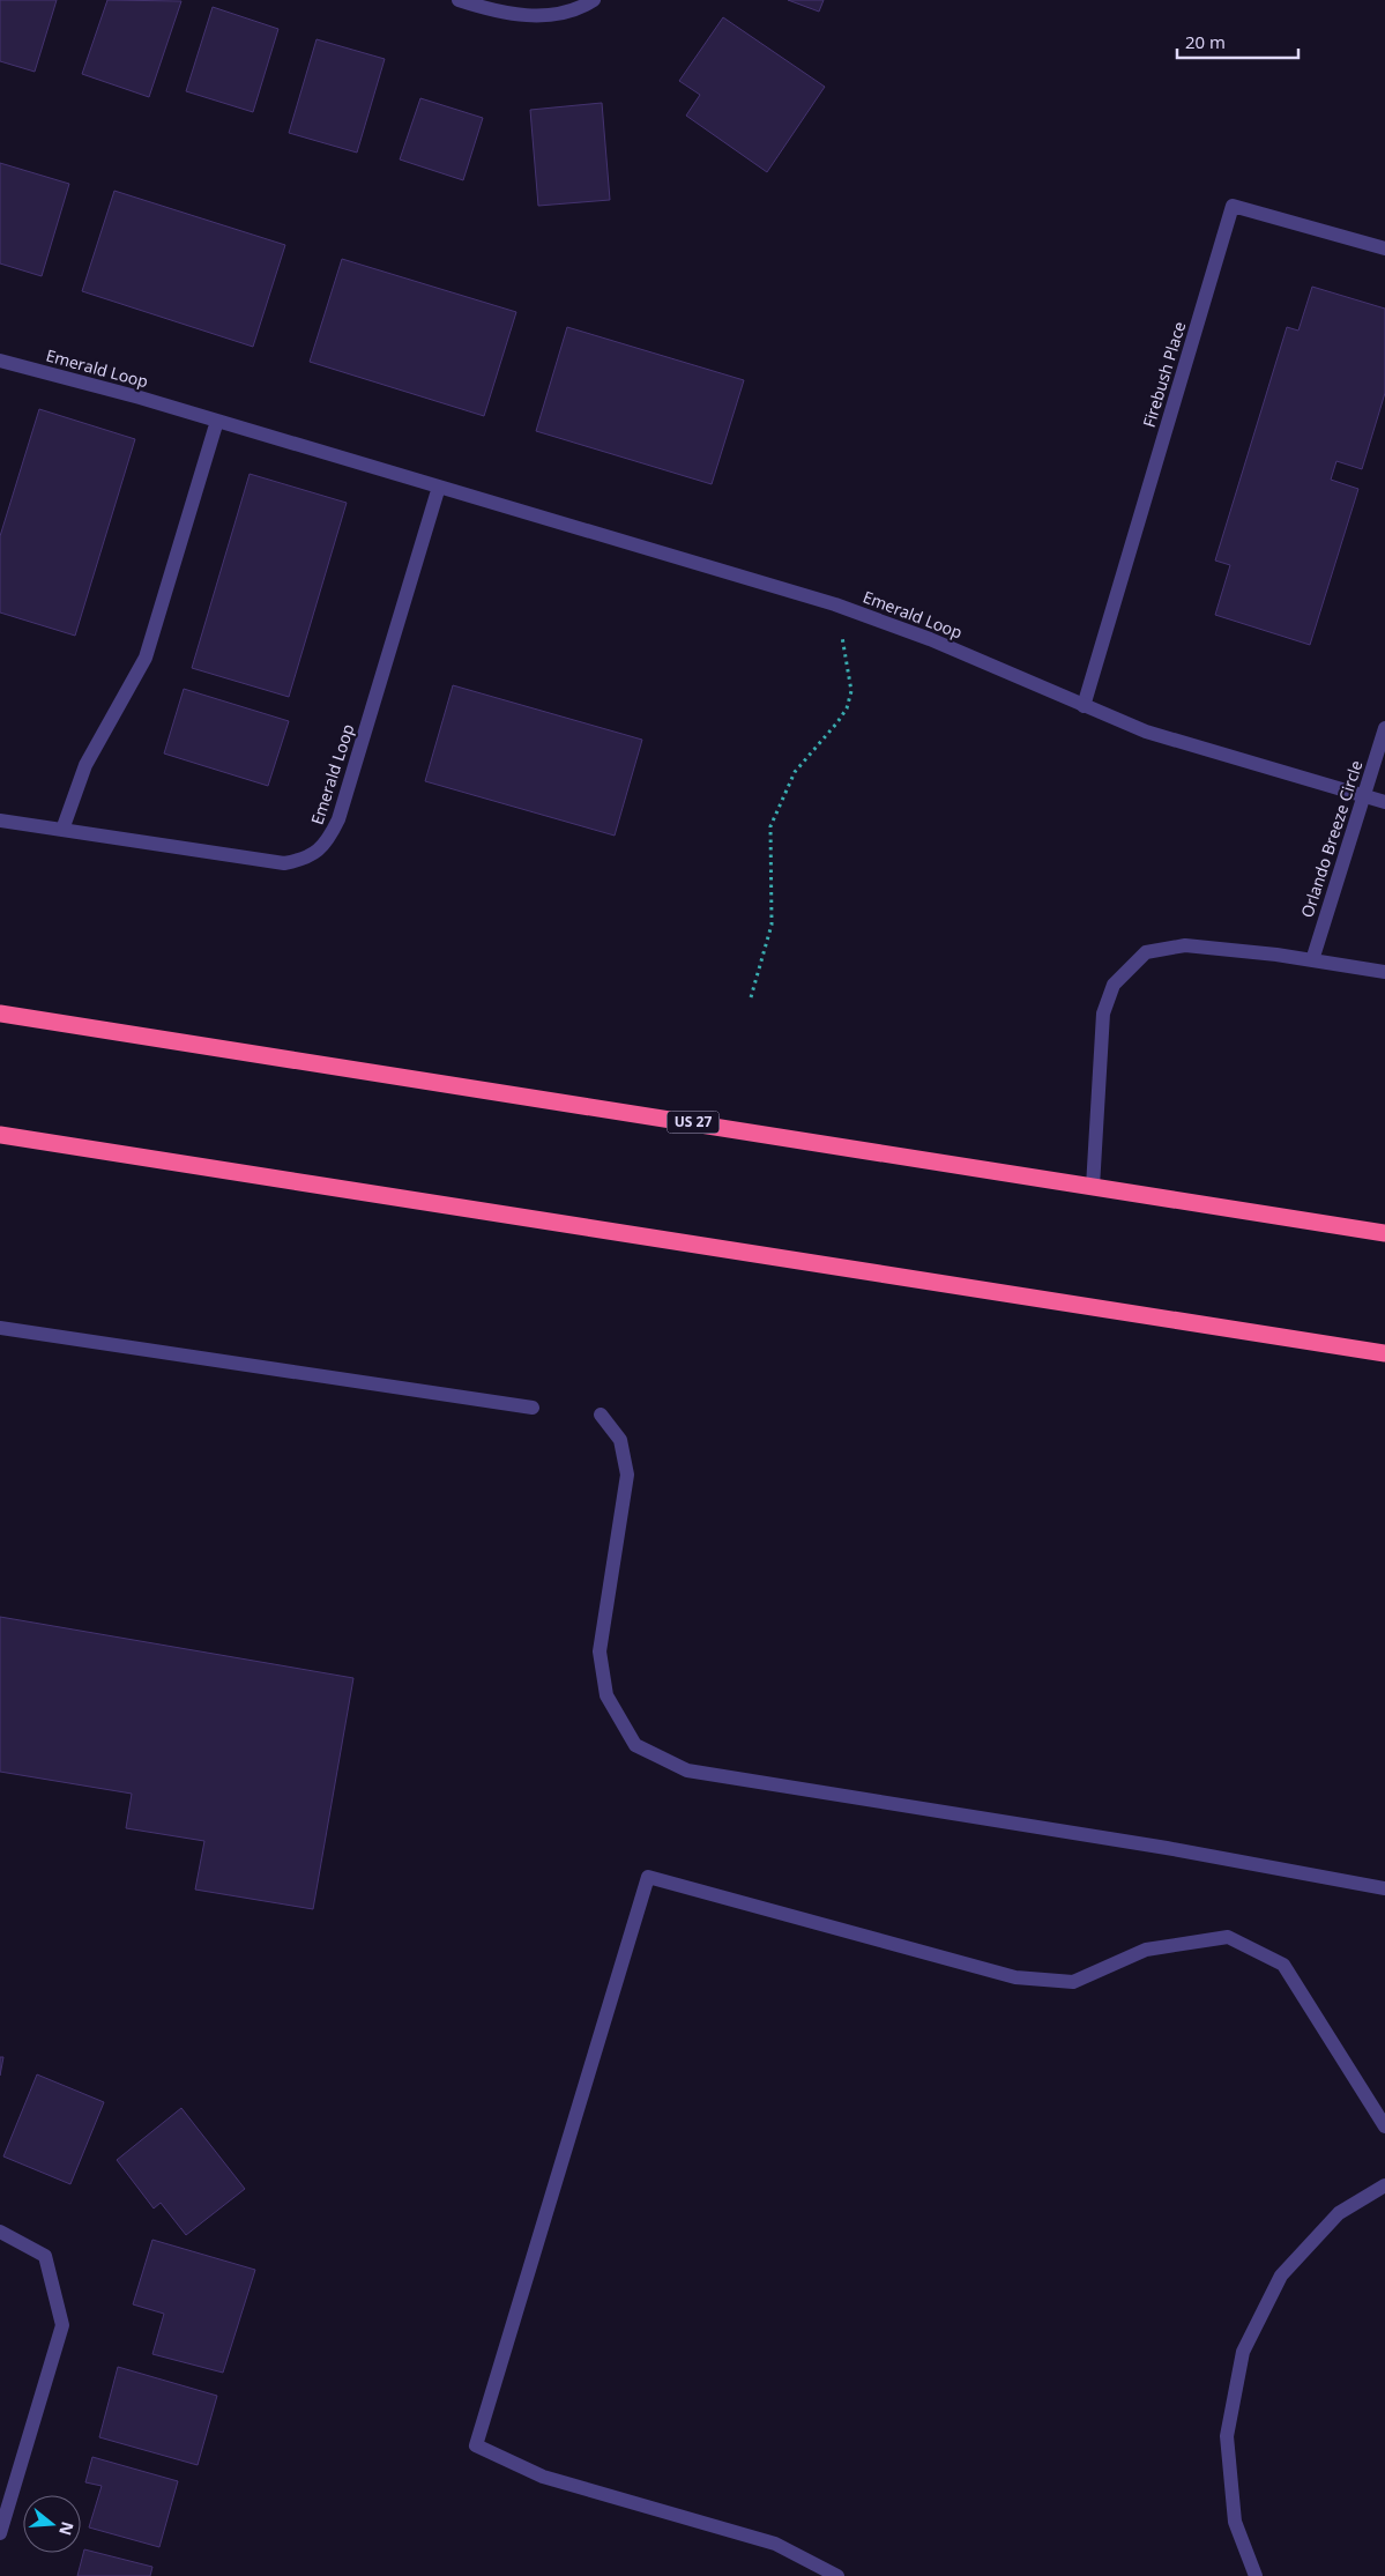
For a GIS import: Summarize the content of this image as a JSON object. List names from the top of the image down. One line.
{"streets":{"highway":["US 27"],"street":["Emerald Loop","Firebush Place","Orlando Breeze Circle"]},"crossings":[["Emerald Loop","Firebush Place"],["Emerald Loop","Orlando Breeze Circle"]],"scale_bar":"20 m","north":"right"}
